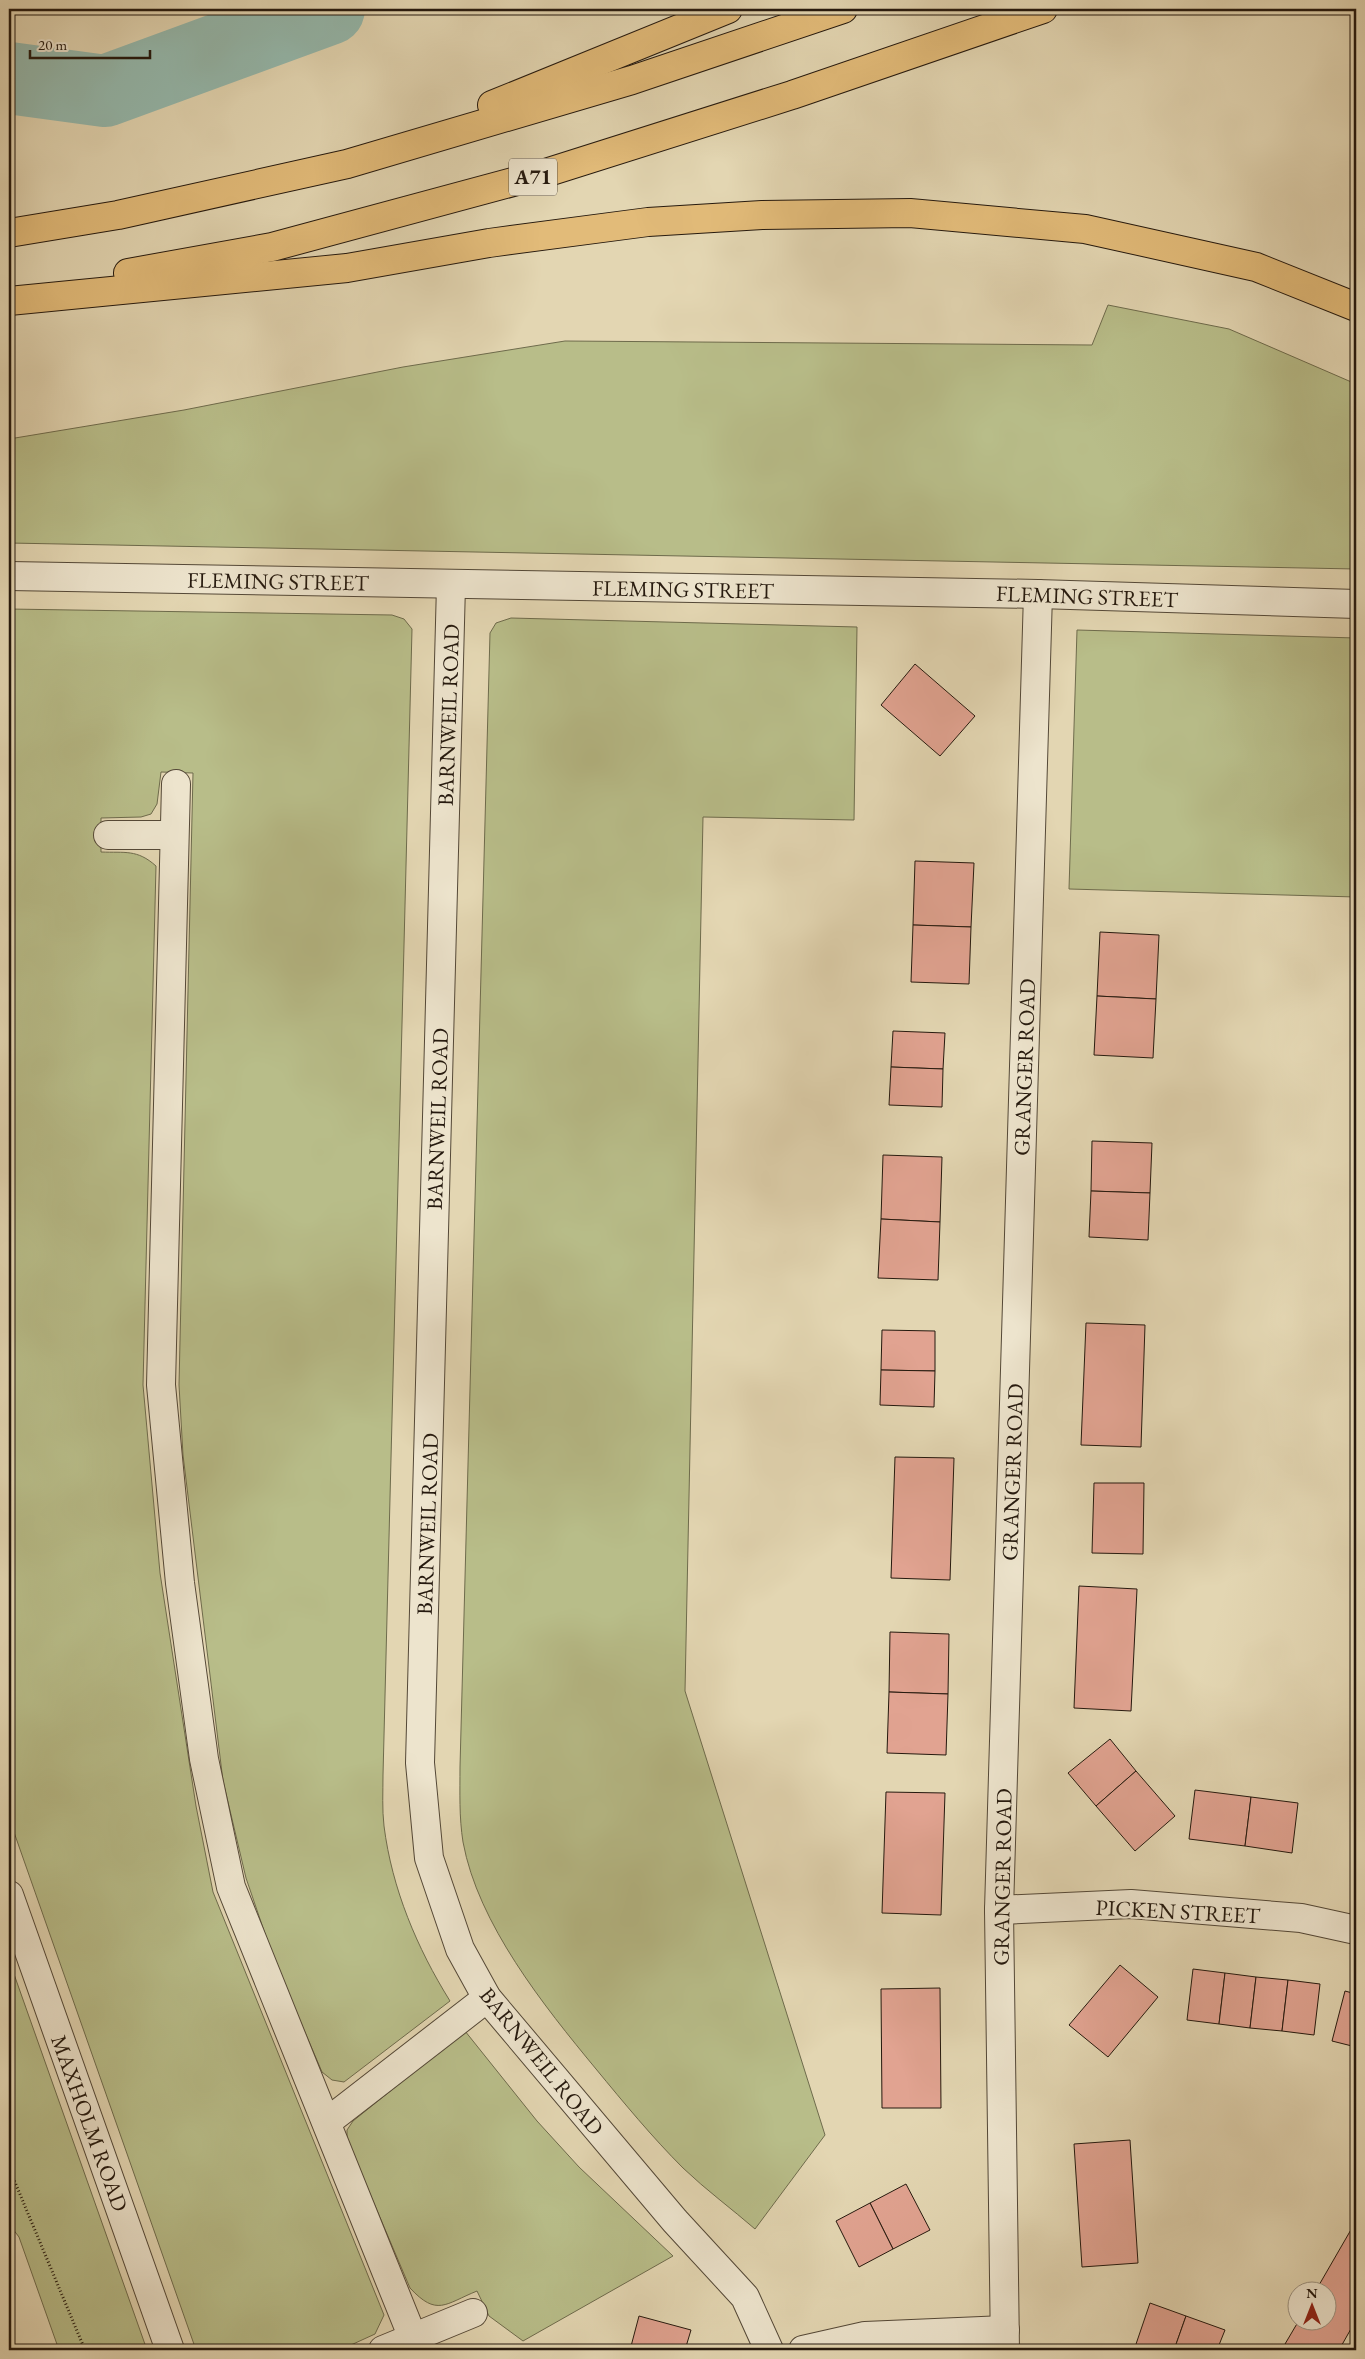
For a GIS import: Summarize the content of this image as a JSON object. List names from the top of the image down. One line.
{"streets":{"main road":["A71"],"street":["FLEMING STREET","BARNWEIL ROAD","GRANGER ROAD","PICKEN STREET","MAXHOLM ROAD"]},"crossings":[["FLEMING STREET","BARNWEIL ROAD"],["FLEMING STREET","GRANGER ROAD"],["GRANGER ROAD","PICKEN STREET"]],"scale_bar":"20 m","north":"top"}
